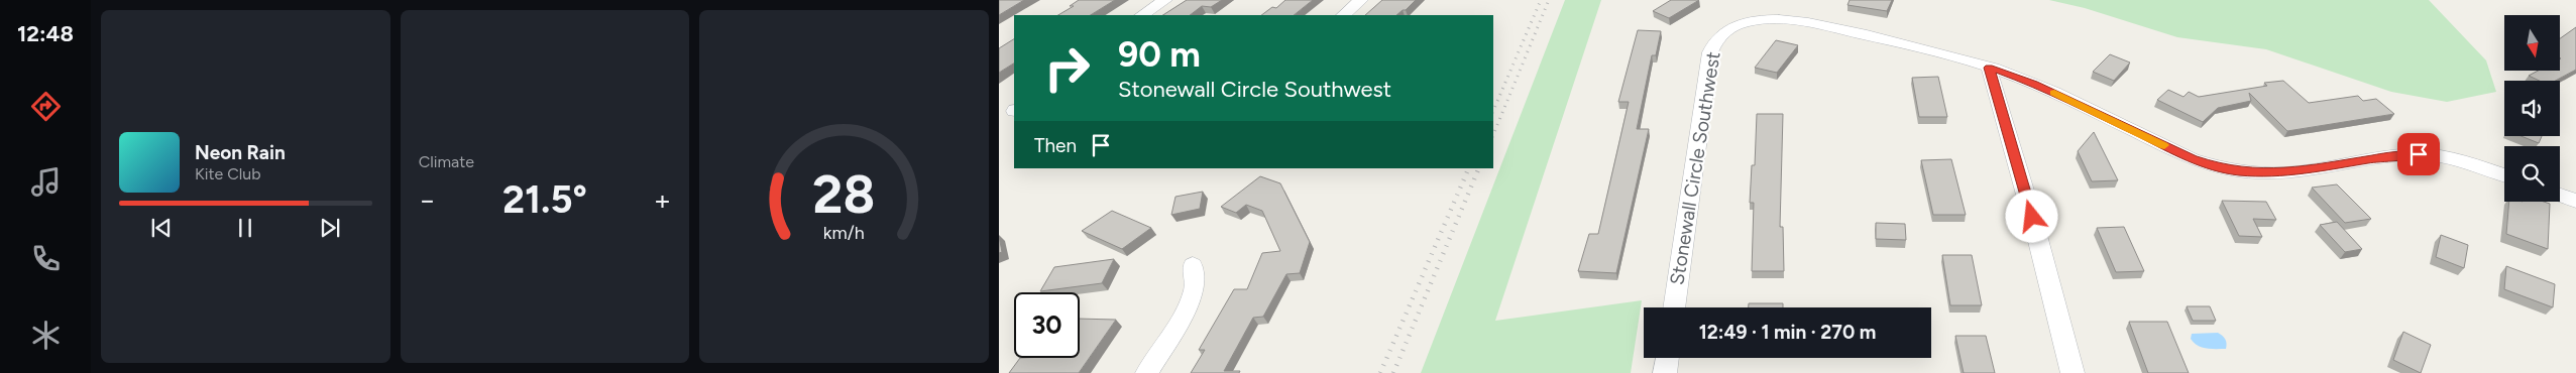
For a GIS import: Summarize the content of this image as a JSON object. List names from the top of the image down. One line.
{"streets":{"street":["Stonewall Circle Southwest"]},"north":"bottom","page":{"tabs":"12:48","tile":"Climate","turn":["90 m","Stonewall Circle Southwest"],"then":"Then","song":["Neon Rain","Kite Club"],"heat":["−","21.5°","+"],"limit":"30","trip":"12:49 · 1 min · 270 m","gauge":["28","km/h"]}}
